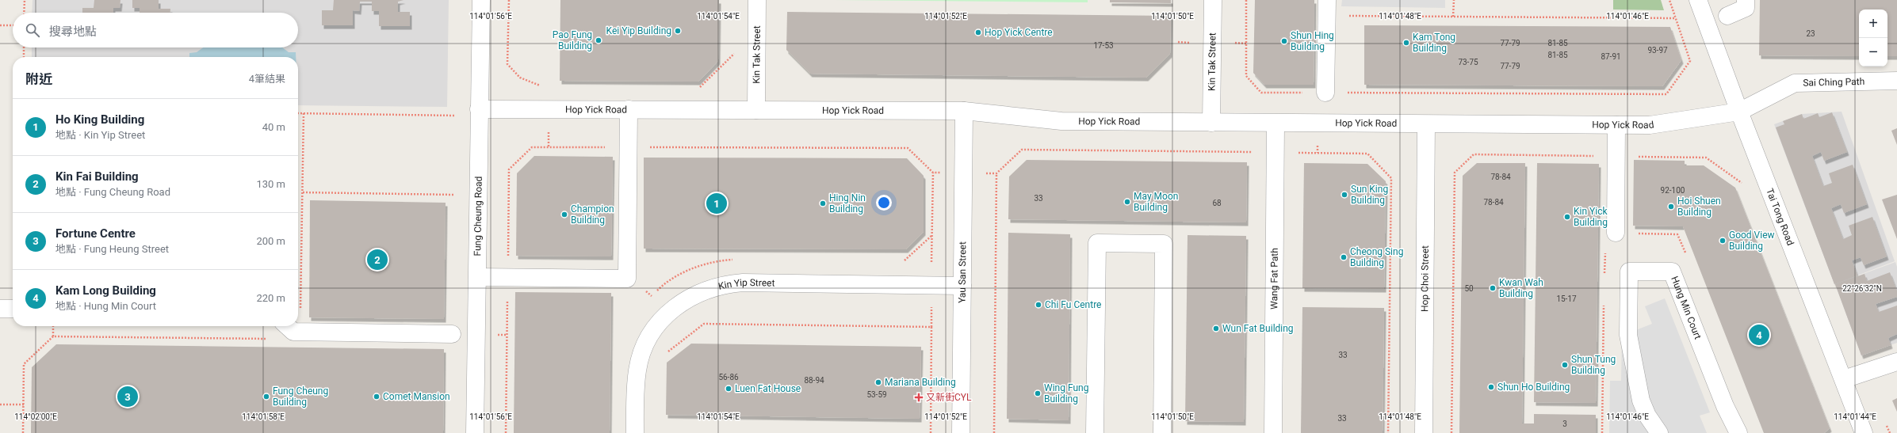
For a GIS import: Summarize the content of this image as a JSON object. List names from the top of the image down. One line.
{"streets":{"street":["Kin Tak Street","Sai Ching Path","Hop Yick Road","Fung Cheung Road","Tai Tong Road","Yau San Street","Wang Fat Path","Hop Choi Street","Kin Yip Street","Hung Min Court"]},"crossings":[["Kin Tak Street","Hop Yick Road"],["Sai Ching Path","Hop Yick Road"],["Sai Ching Path","Tai Tong Road"],["Hop Yick Road","Fung Cheung Road"],["Hop Yick Road","Tai Tong Road"],["Hop Yick Road","Yau San Street"],["Hop Yick Road","Wang Fat Path"],["Hop Yick Road","Hop Choi Street"],["Yau San Street","Kin Yip Street"]],"places":{"other":["Kei Yip Building","Hop Yick Centre","Pao Fung Building","Shun Hing Building","Kam Tong Building","Sun King Building","May Moon Building","Hing Nin Building","Hoi Shuen Building","Champion Building","Kin Yick Building","Good View Building","Cheong Sing Building","Kwan Wah Building","Chi Fu Centre","Wun Fat Building","Shun Tung Building","Mariana Building","Shun Ho Building","Luen Fat House","Wing Fung Building","Fung Cheung Building","Comet Mansion"],"health":["又新街CYL"]},"house_numbers":["23","77-79","81-85","17-53","93-97","81-85","87-91","73-75","77-79","78-84","92-100","33","78-84","68","50","15-17","33","56-86","88-94","53-59","33","3"],"page":{"map_buttons":["+","−"],"search":"搜尋地點","heading":["附近","4筆結果"],"list":[{"mark":"1","name":"Ho King Building","note":"地點 · Kin Yip Street","value":"40 m"},{"mark":"2","name":"Kin Fai Building","note":"地點 · Fung Cheung Road","value":"130 m"},{"mark":"3","name":"Fortune Centre","note":"地點 · Fung Heung Street","value":"200 m"},{"mark":"4","name":"Kam Long Building","note":"地點 · Hung Min Court","value":"220 m"}],"pins":["1","2","4","3"]},"coordinates":["114°01'56\"E","114°01'54\"E","114°01'52\"E","114°01'50\"E","114°01'48\"E","114°01'46\"E","22°26'32\"N","114°02'00\"E","114°01'58\"E","114°01'44\"E"]}
